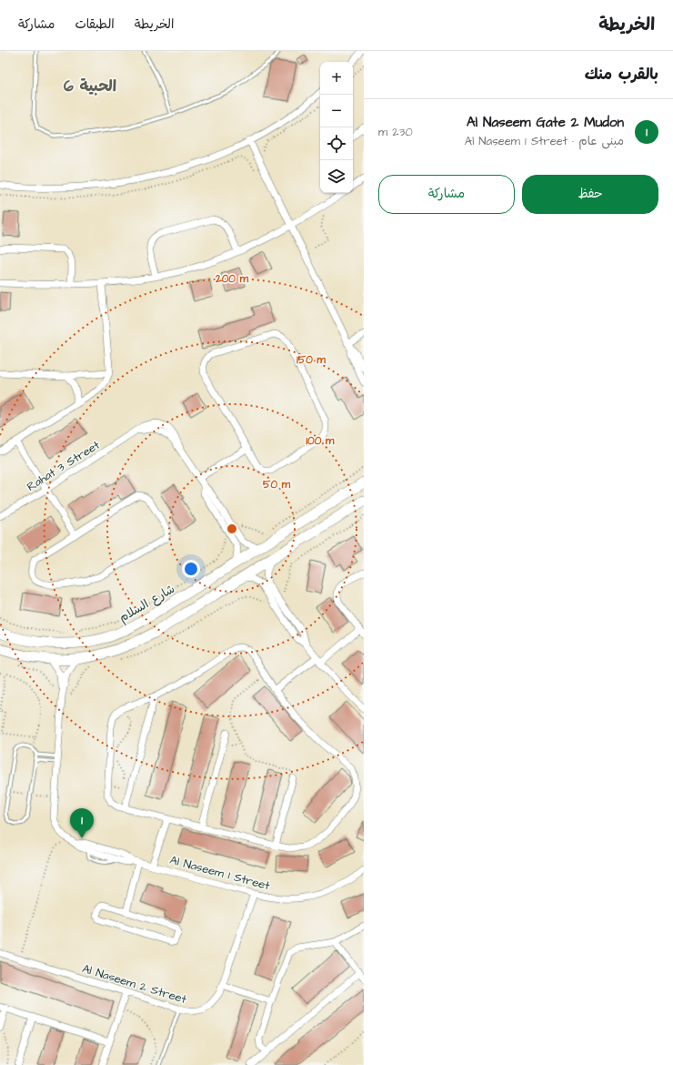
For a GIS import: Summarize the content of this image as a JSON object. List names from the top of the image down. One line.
{"streets":{"street":["Rahat 3 Street","شارع السلام","Al Naseem 1 Street","Al Naseem 2 Street"]},"crossings":[["Rahat 3 Street","شارع السلام"],["Al Naseem 1 Street","Al Naseem 2 Street"]],"districts":["الحبية 6"],"page":{"header":"الخريطة","nav":["الخريطة","الطبقات","مشاركة"],"heading":"بالقرب منك","map_buttons":["+","−"],"list":[{"mark":"1","name":"Al Naseem Gate 2 Mudon","note":"مبنى عام · Al Naseem 1 Street","value":"230 m"}],"buttons":["حفظ","مشاركة"],"pins":"1"},"rings":["200 m","150 m","100 m","50 m"]}
